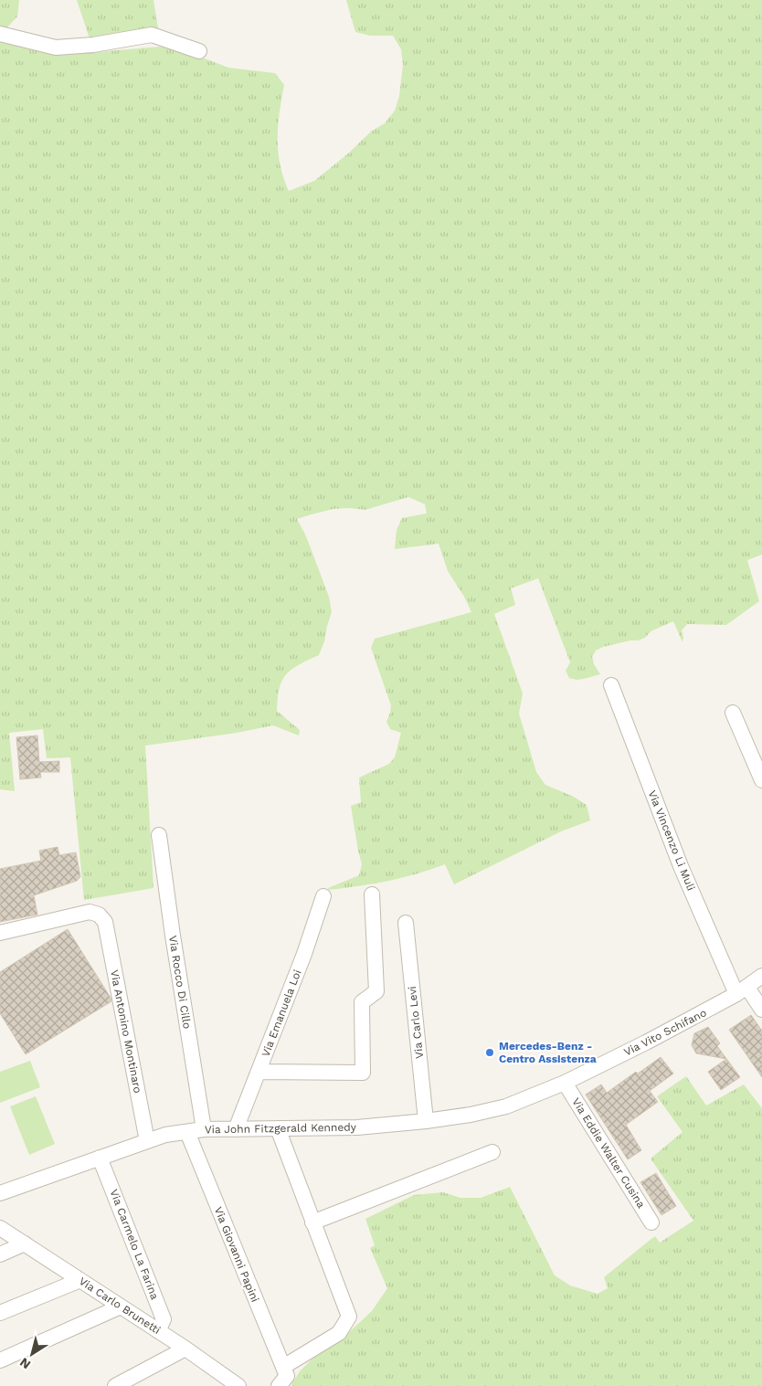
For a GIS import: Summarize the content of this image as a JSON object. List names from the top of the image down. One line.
{"streets":{"street":["Via Vincenzo Li Muli","Via Rocco Di Cillo","Via Emanuela Loi","Via Carlo Levi","Via Antonino Montinaro","Via Vito Schifano","Via John Fitzgerald Kennedy","Via Eddie Walter Cusina","Via Carmelo La Farina","Via Giovanni Papini","Via Carlo Brunetti"]},"crossings":[["Via Vincenzo Li Muli","Via Vito Schifano"],["Via Rocco Di Cillo","Via John Fitzgerald Kennedy"],["Via Emanuela Loi","Via John Fitzgerald Kennedy"],["Via Carlo Levi","Via John Fitzgerald Kennedy"],["Via Antonino Montinaro","Via John Fitzgerald Kennedy"],["Via Vito Schifano","Via John Fitzgerald Kennedy"],["Via Vito Schifano","Via Eddie Walter Cusina"],["Via John Fitzgerald Kennedy","Via Eddie Walter Cusina"],["Via John Fitzgerald Kennedy","Via Carmelo La Farina"],["Via John Fitzgerald Kennedy","Via Giovanni Papini"],["Via Carmelo La Farina","Via Carlo Brunetti"]],"places":["Mercedes-Benz - Centro Assistenza"],"north":"bottom left"}
